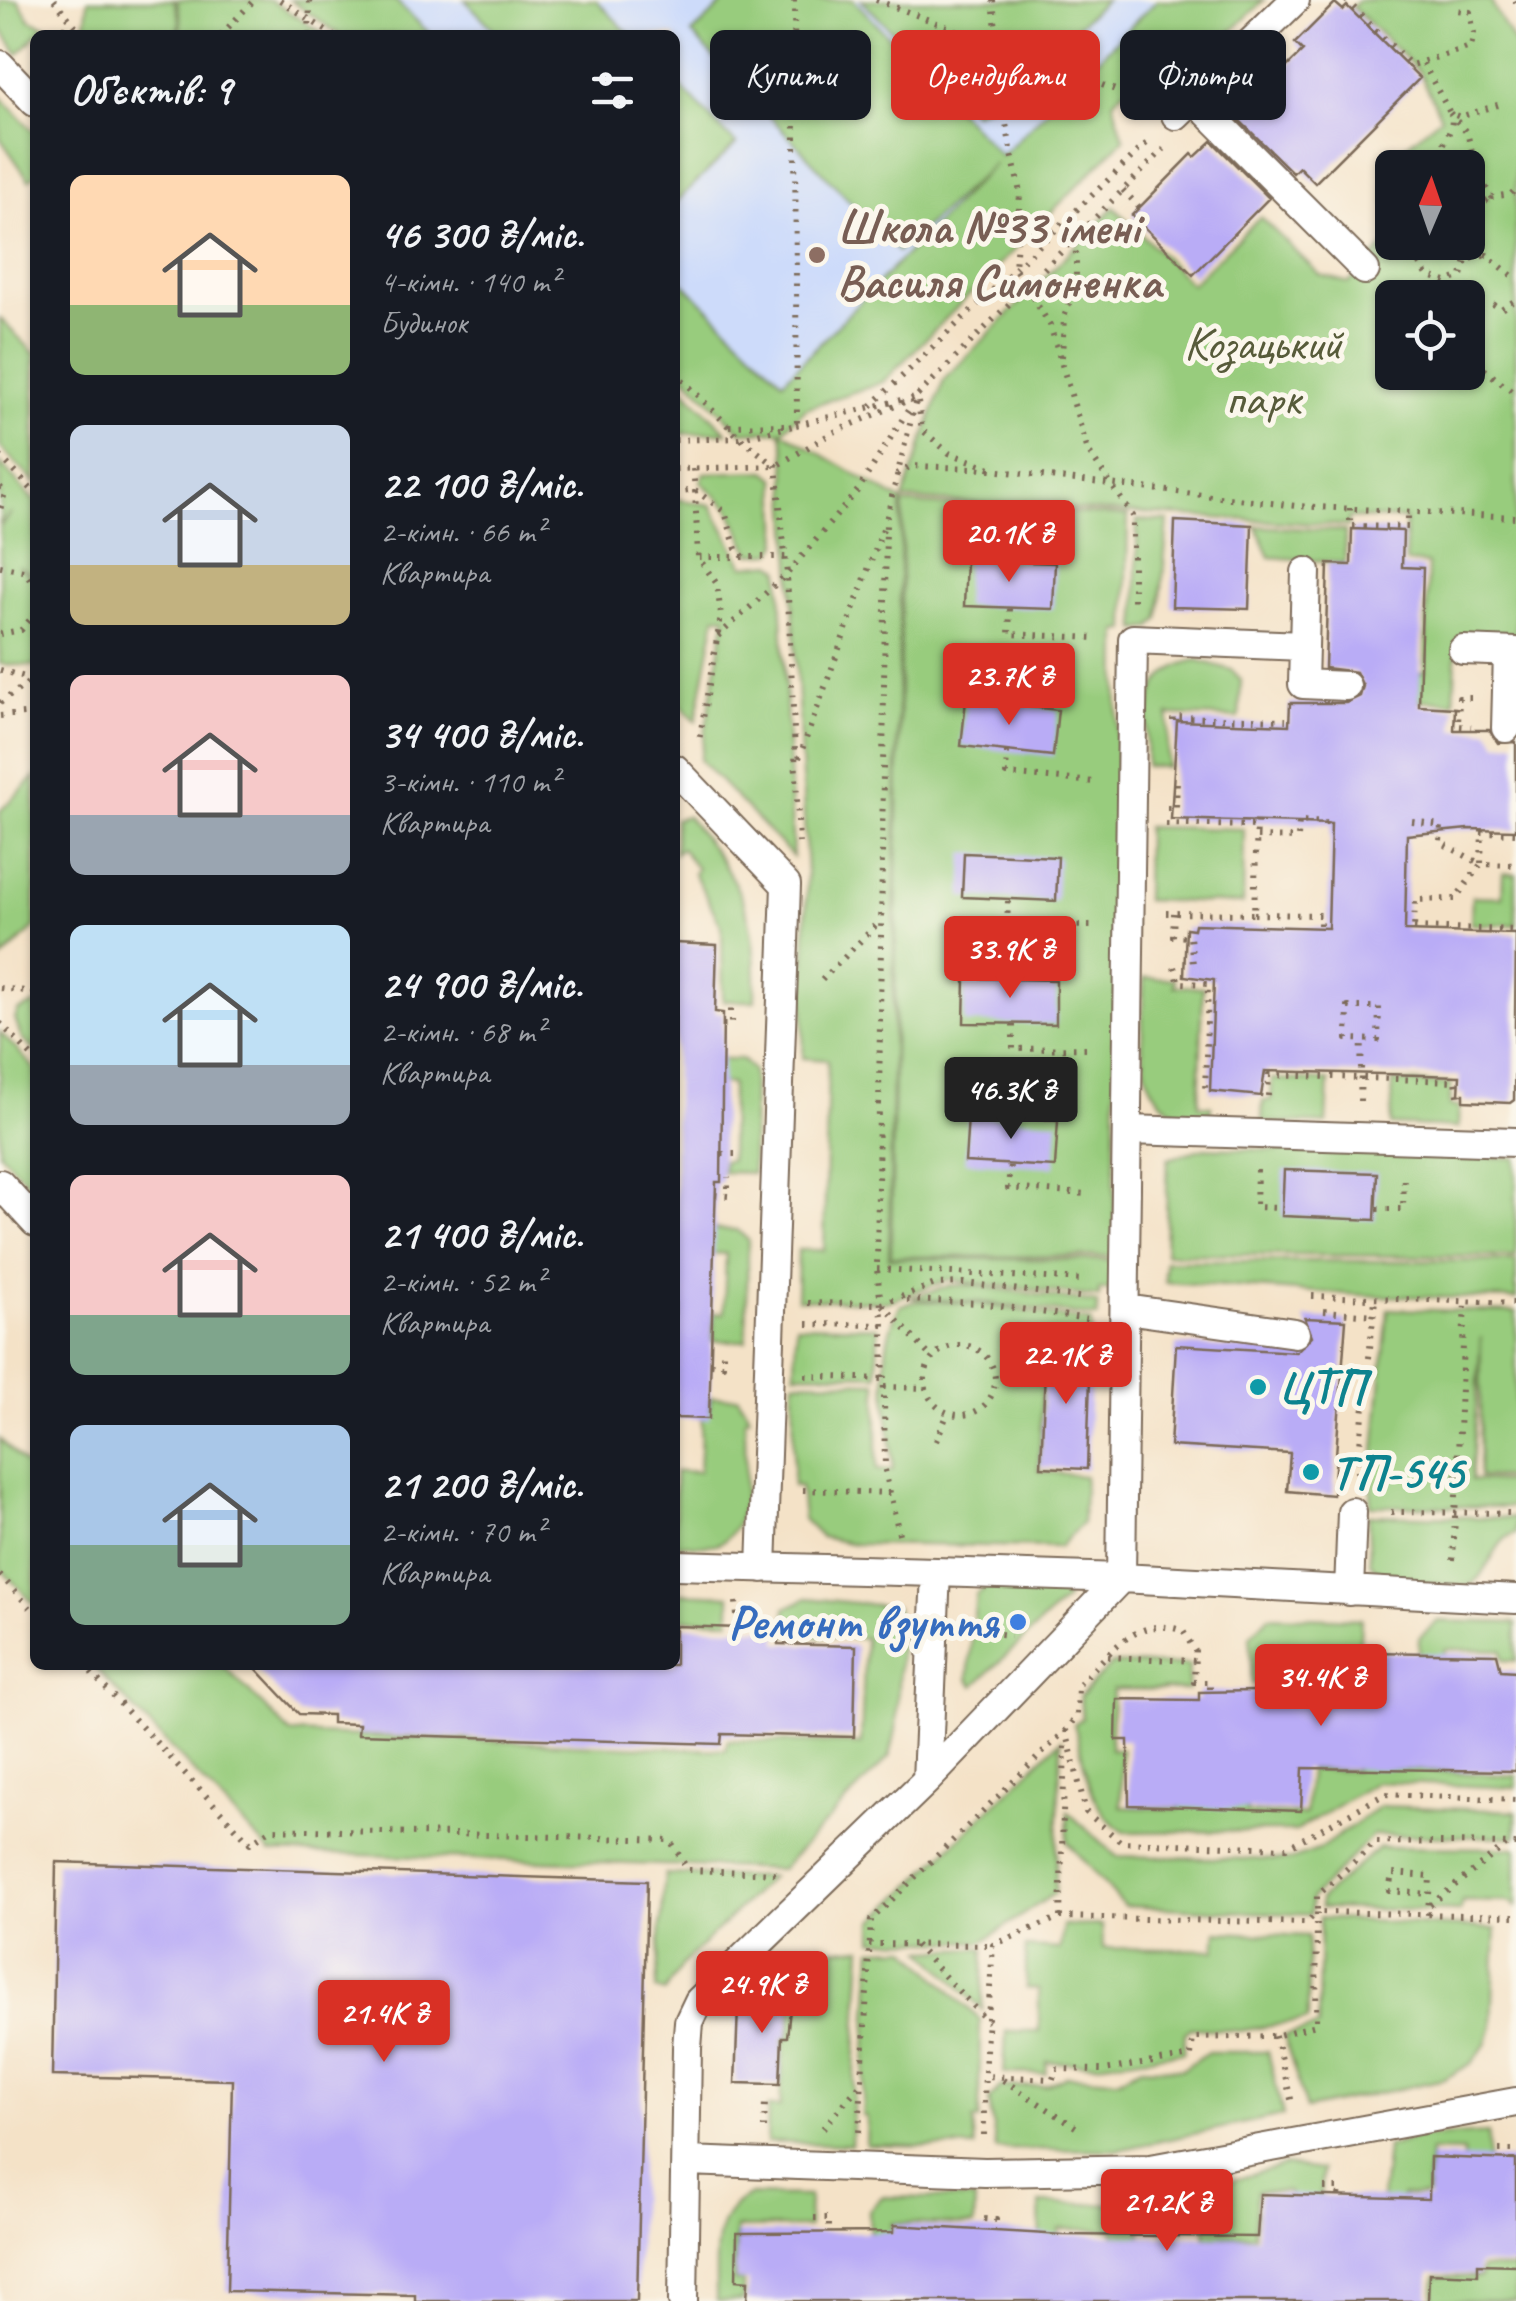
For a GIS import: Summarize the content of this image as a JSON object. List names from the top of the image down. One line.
{"parks":["Козацький парк"],"places":["Школа №33 імені Василя Симоненка","ЦТП","ТП-545","Ремонт взуття"],"north":"top","page":{"chip":["Купити","Орендувати","Фільтри"],"heading":"Об’єктів: 9","list":[{"name":"46 300 ₴/міс.","note":"4-кімн. · 140 m² · Будинок"},{"name":"22 100 ₴/міс.","note":"2-кімн. · 66 m² · Квартира"},{"name":"34 400 ₴/міс.","note":"3-кімн. · 110 m² · Квартира"},{"name":"24 900 ₴/міс.","note":"2-кімн. · 68 m² · Квартира"},{"name":"21 400 ₴/міс.","note":"2-кімн. · 52 m² · Квартира"},{"name":"21 200 ₴/міс.","note":"2-кімн. · 70 m² · Квартира"}],"price":["20.1K ₴","23.7K ₴","33.9K ₴","46.3K ₴","22.1K ₴","34.4K ₴","24.9K ₴","21.4K ₴","21.2K ₴"]}}
